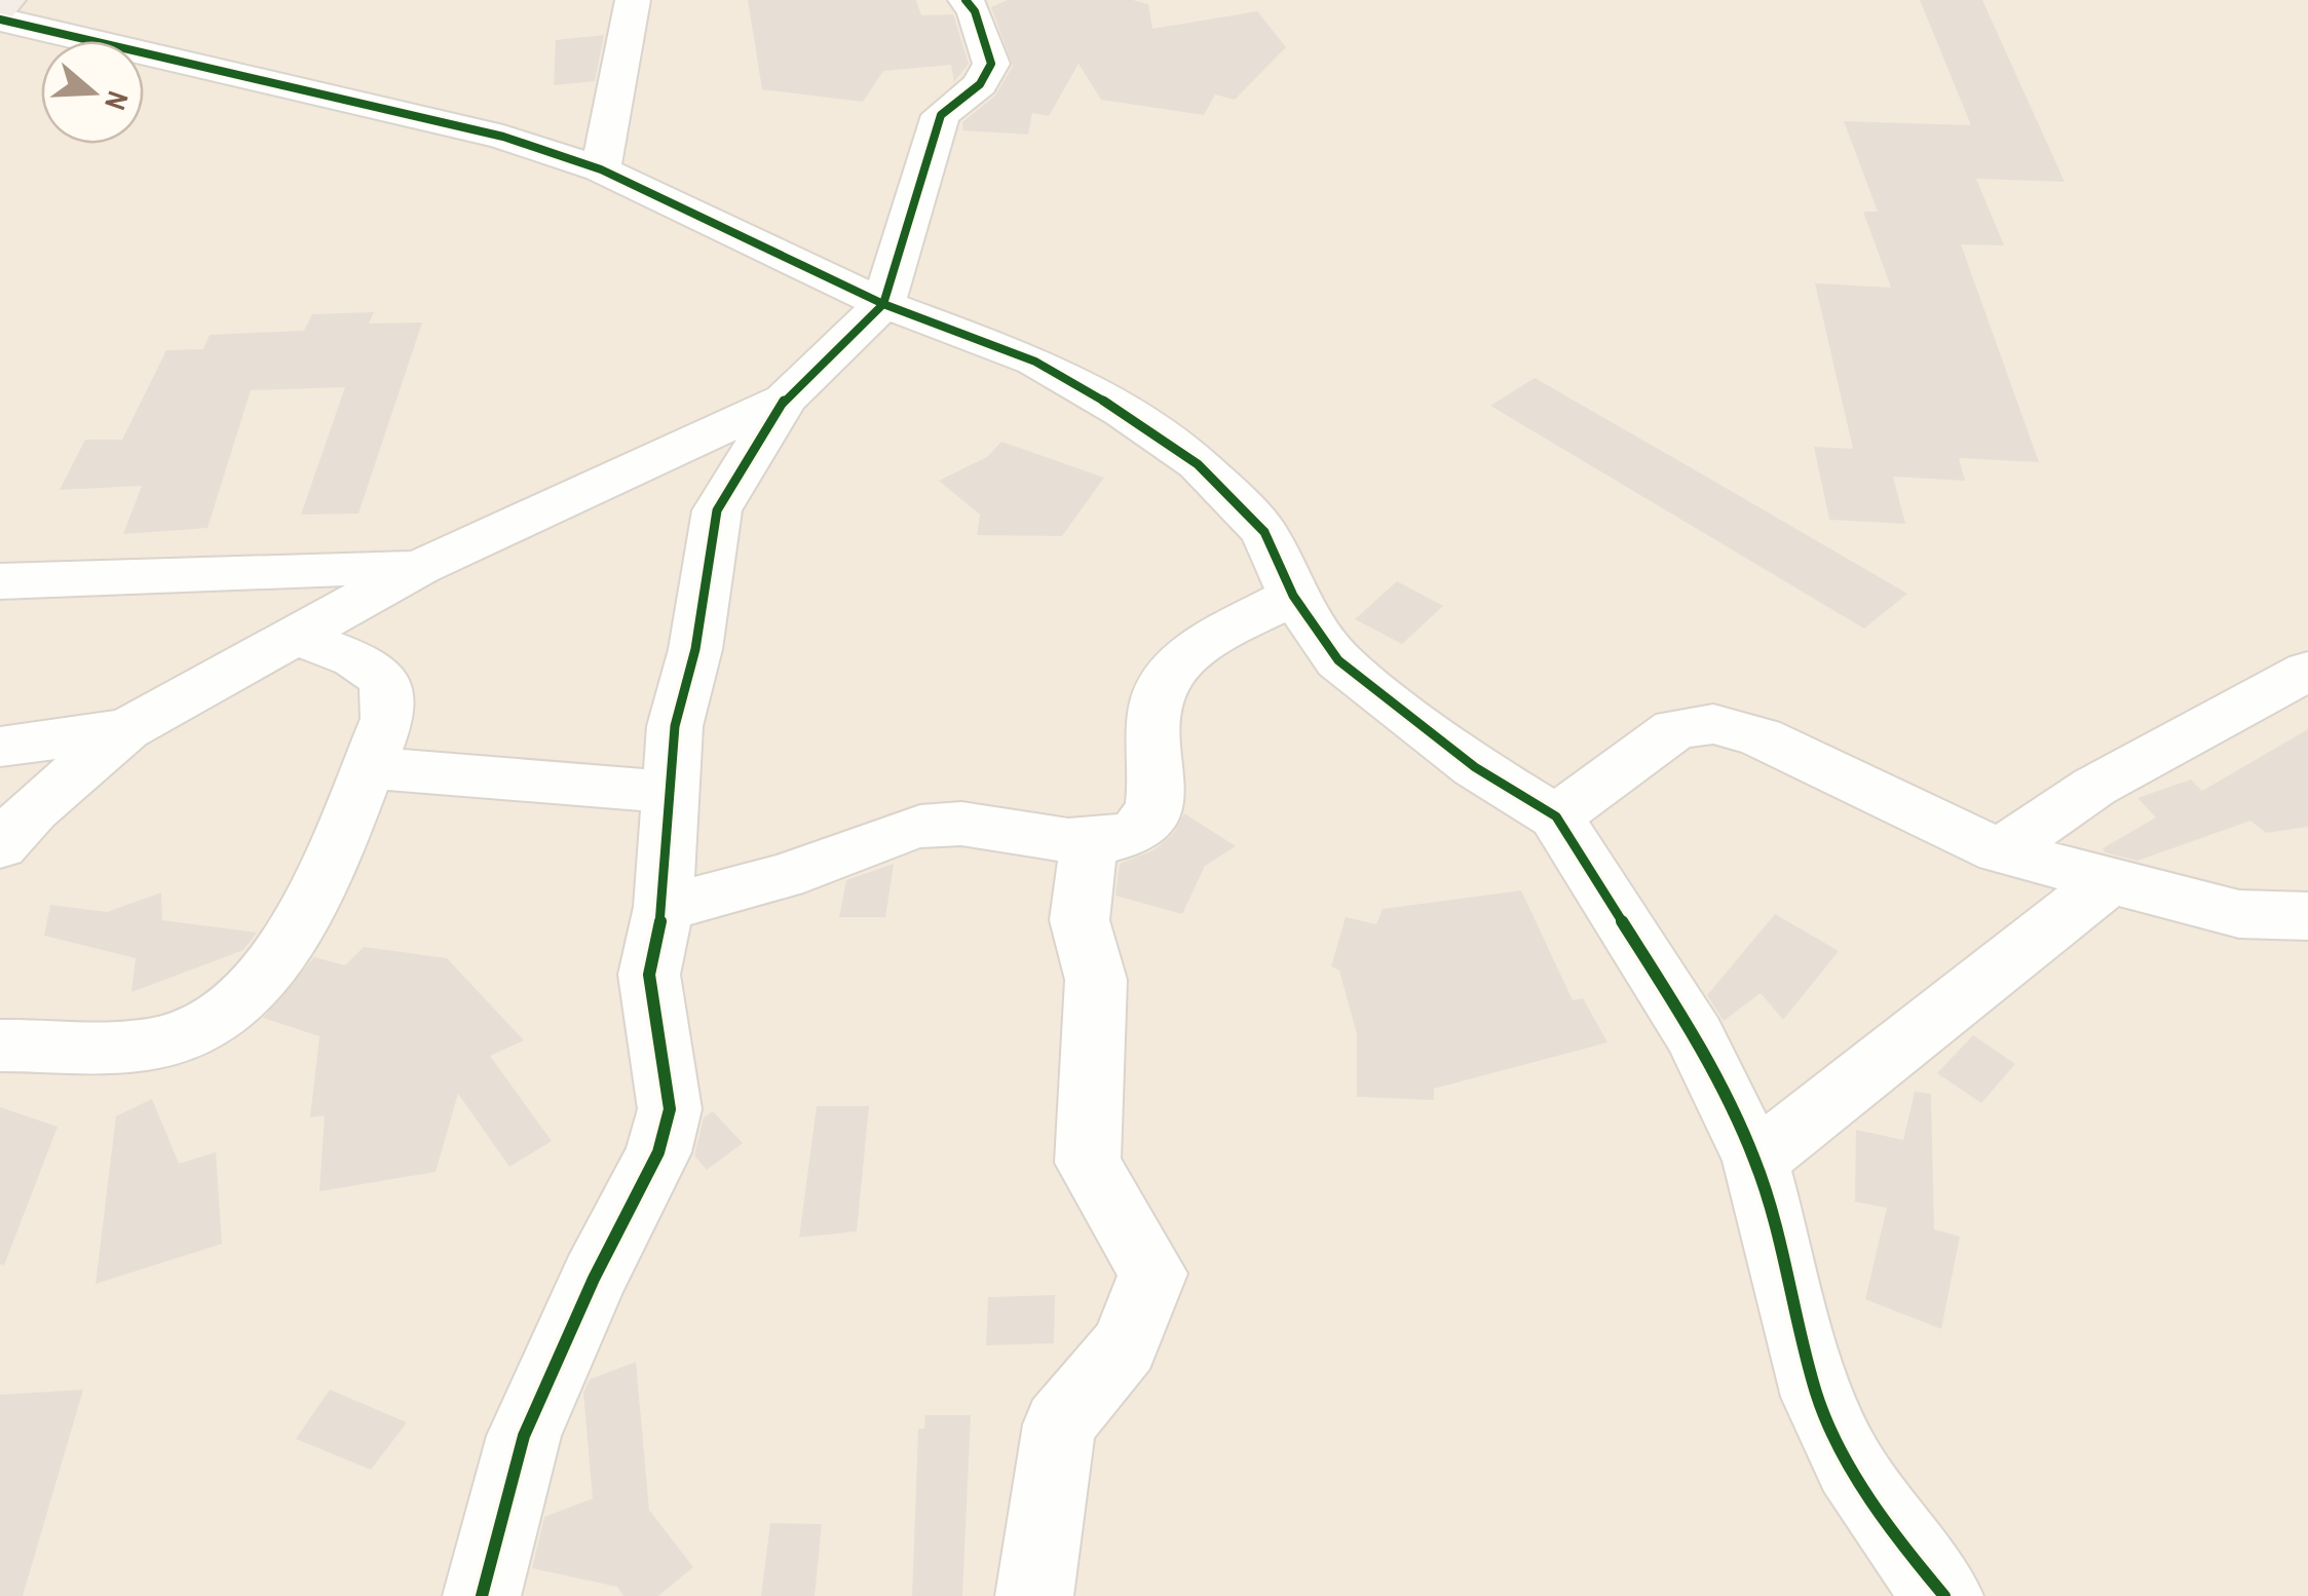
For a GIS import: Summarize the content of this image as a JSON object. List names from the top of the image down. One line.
{"north":"right"}
